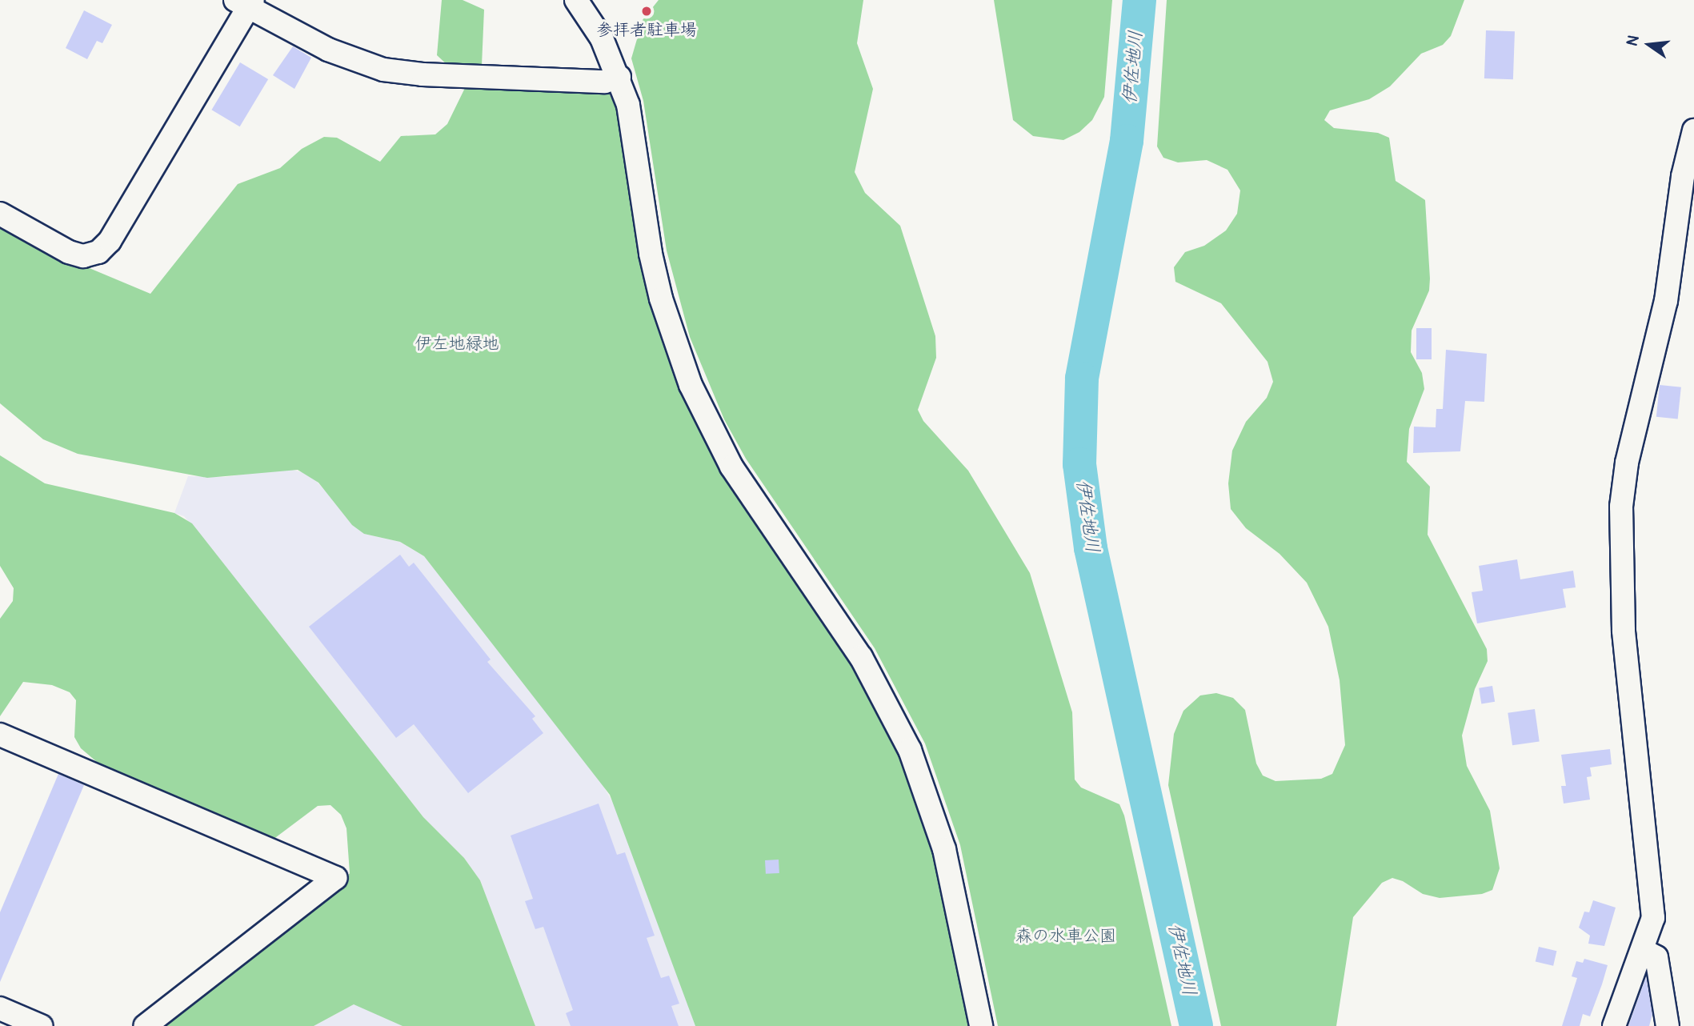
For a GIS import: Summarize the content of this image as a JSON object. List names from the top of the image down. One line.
{"water":["伊佐地川"],"parks":["伊左地緑地","森の水車公園"],"places":["参拝者駐車場"],"north":"left"}
